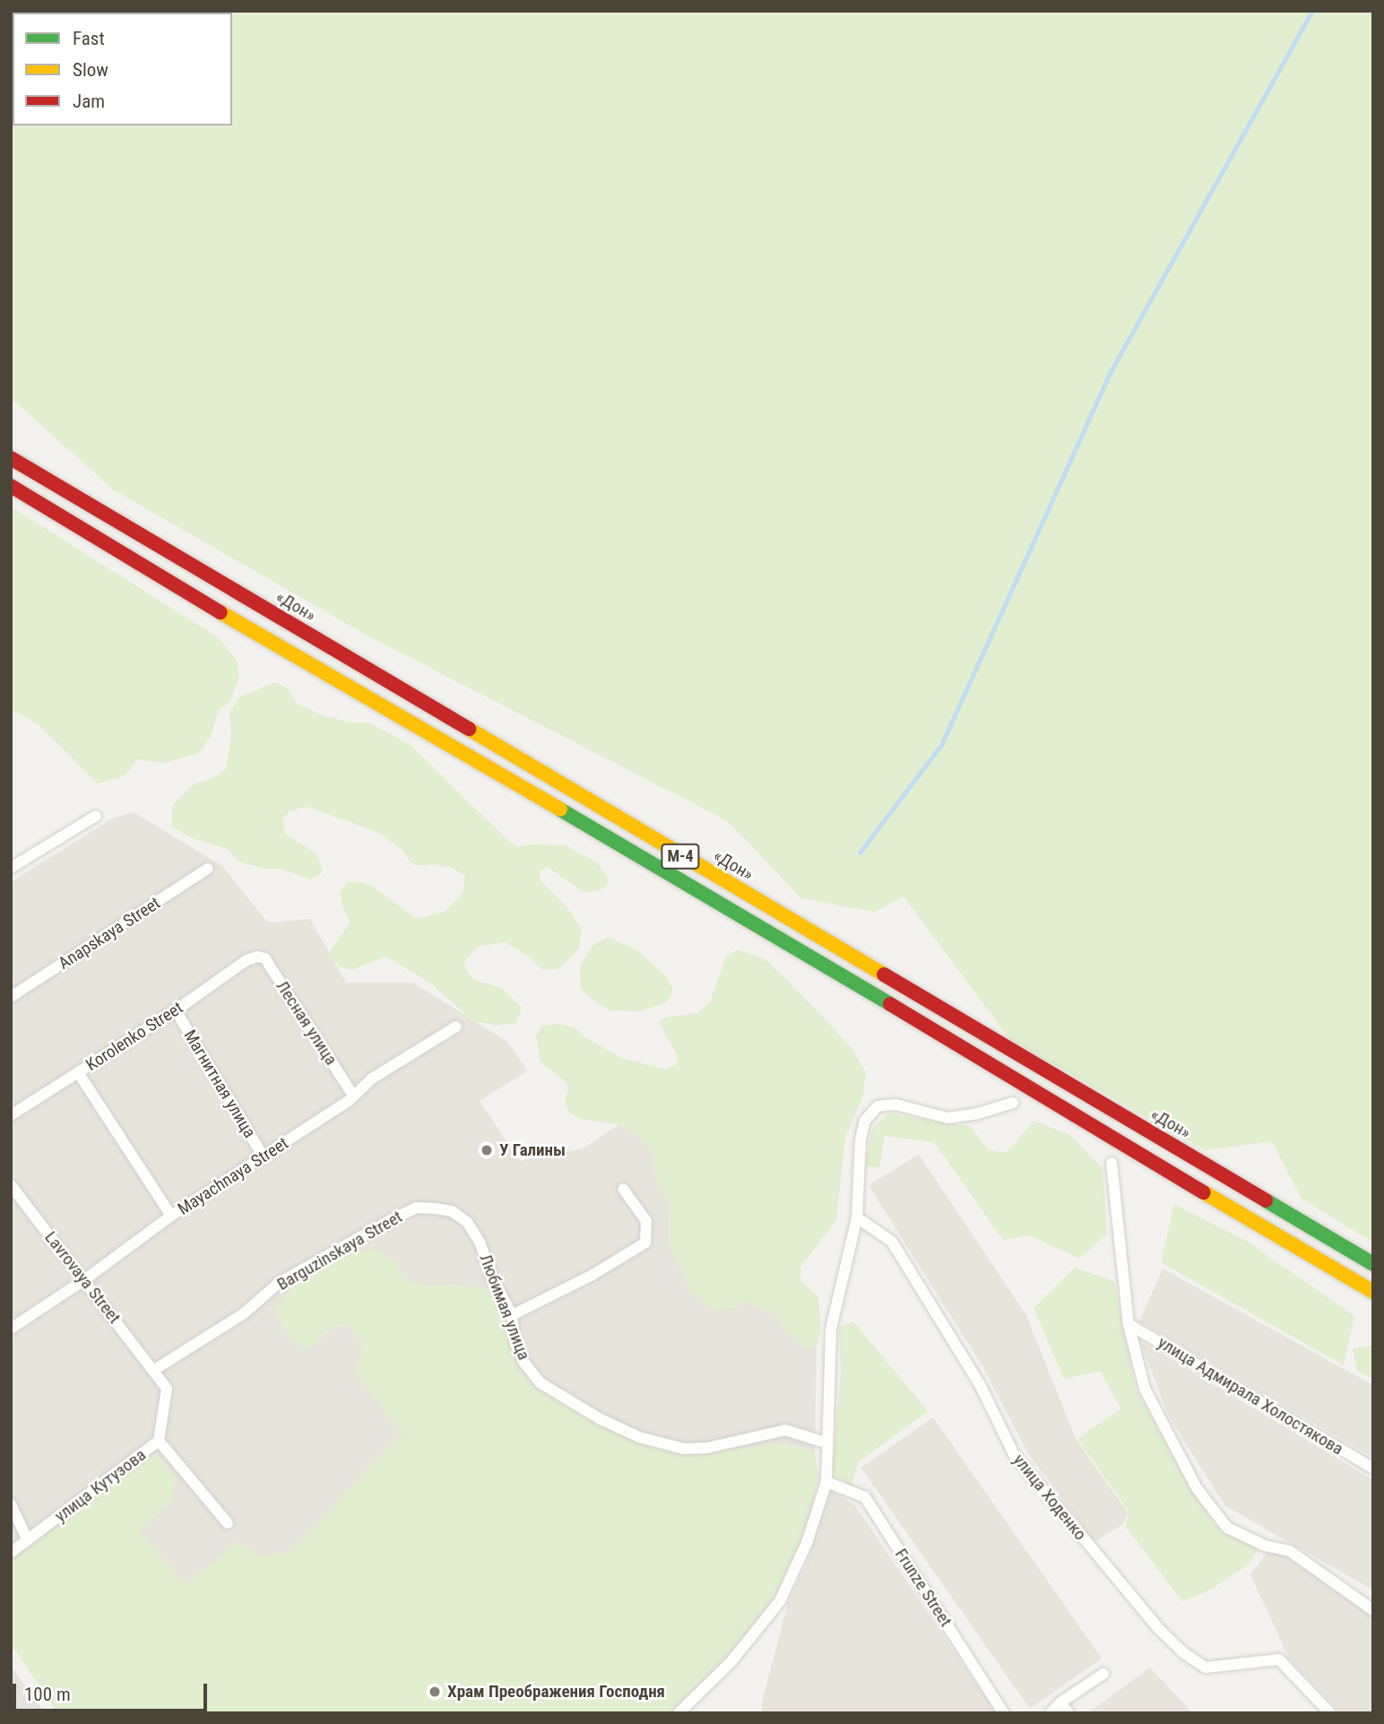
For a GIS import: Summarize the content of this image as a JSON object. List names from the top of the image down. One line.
{"streets":{"highway":["«Дон»","М-4"],"street":["Anapskaya Street","Лесная улица","Korolenko Street","Магнитная улица","Mayachnaya Street","Barguzinskaya Street","Lavrovaya Street","Любимая улица","улица Адмирала Холостякова","улица Кутузова","улица Ходенко","Frunze Street"]},"crossings":[["Лесная улица","Korolenko Street"],["Лесная улица","Mayachnaya Street"],["Korolenko Street","Магнитная улица"],["Магнитная улица","Mayachnaya Street"],["Mayachnaya Street","Lavrovaya Street"],["Barguzinskaya Street","Lavrovaya Street"],["Barguzinskaya Street","Любимая улица"],["Barguzinskaya Street","улица Кутузова"],["Lavrovaya Street","улица Кутузова"]],"places":["У Галины","Храм Преображения Господня"],"legend":["Fast","Slow","Jam"],"scale_bar":"100 m"}
